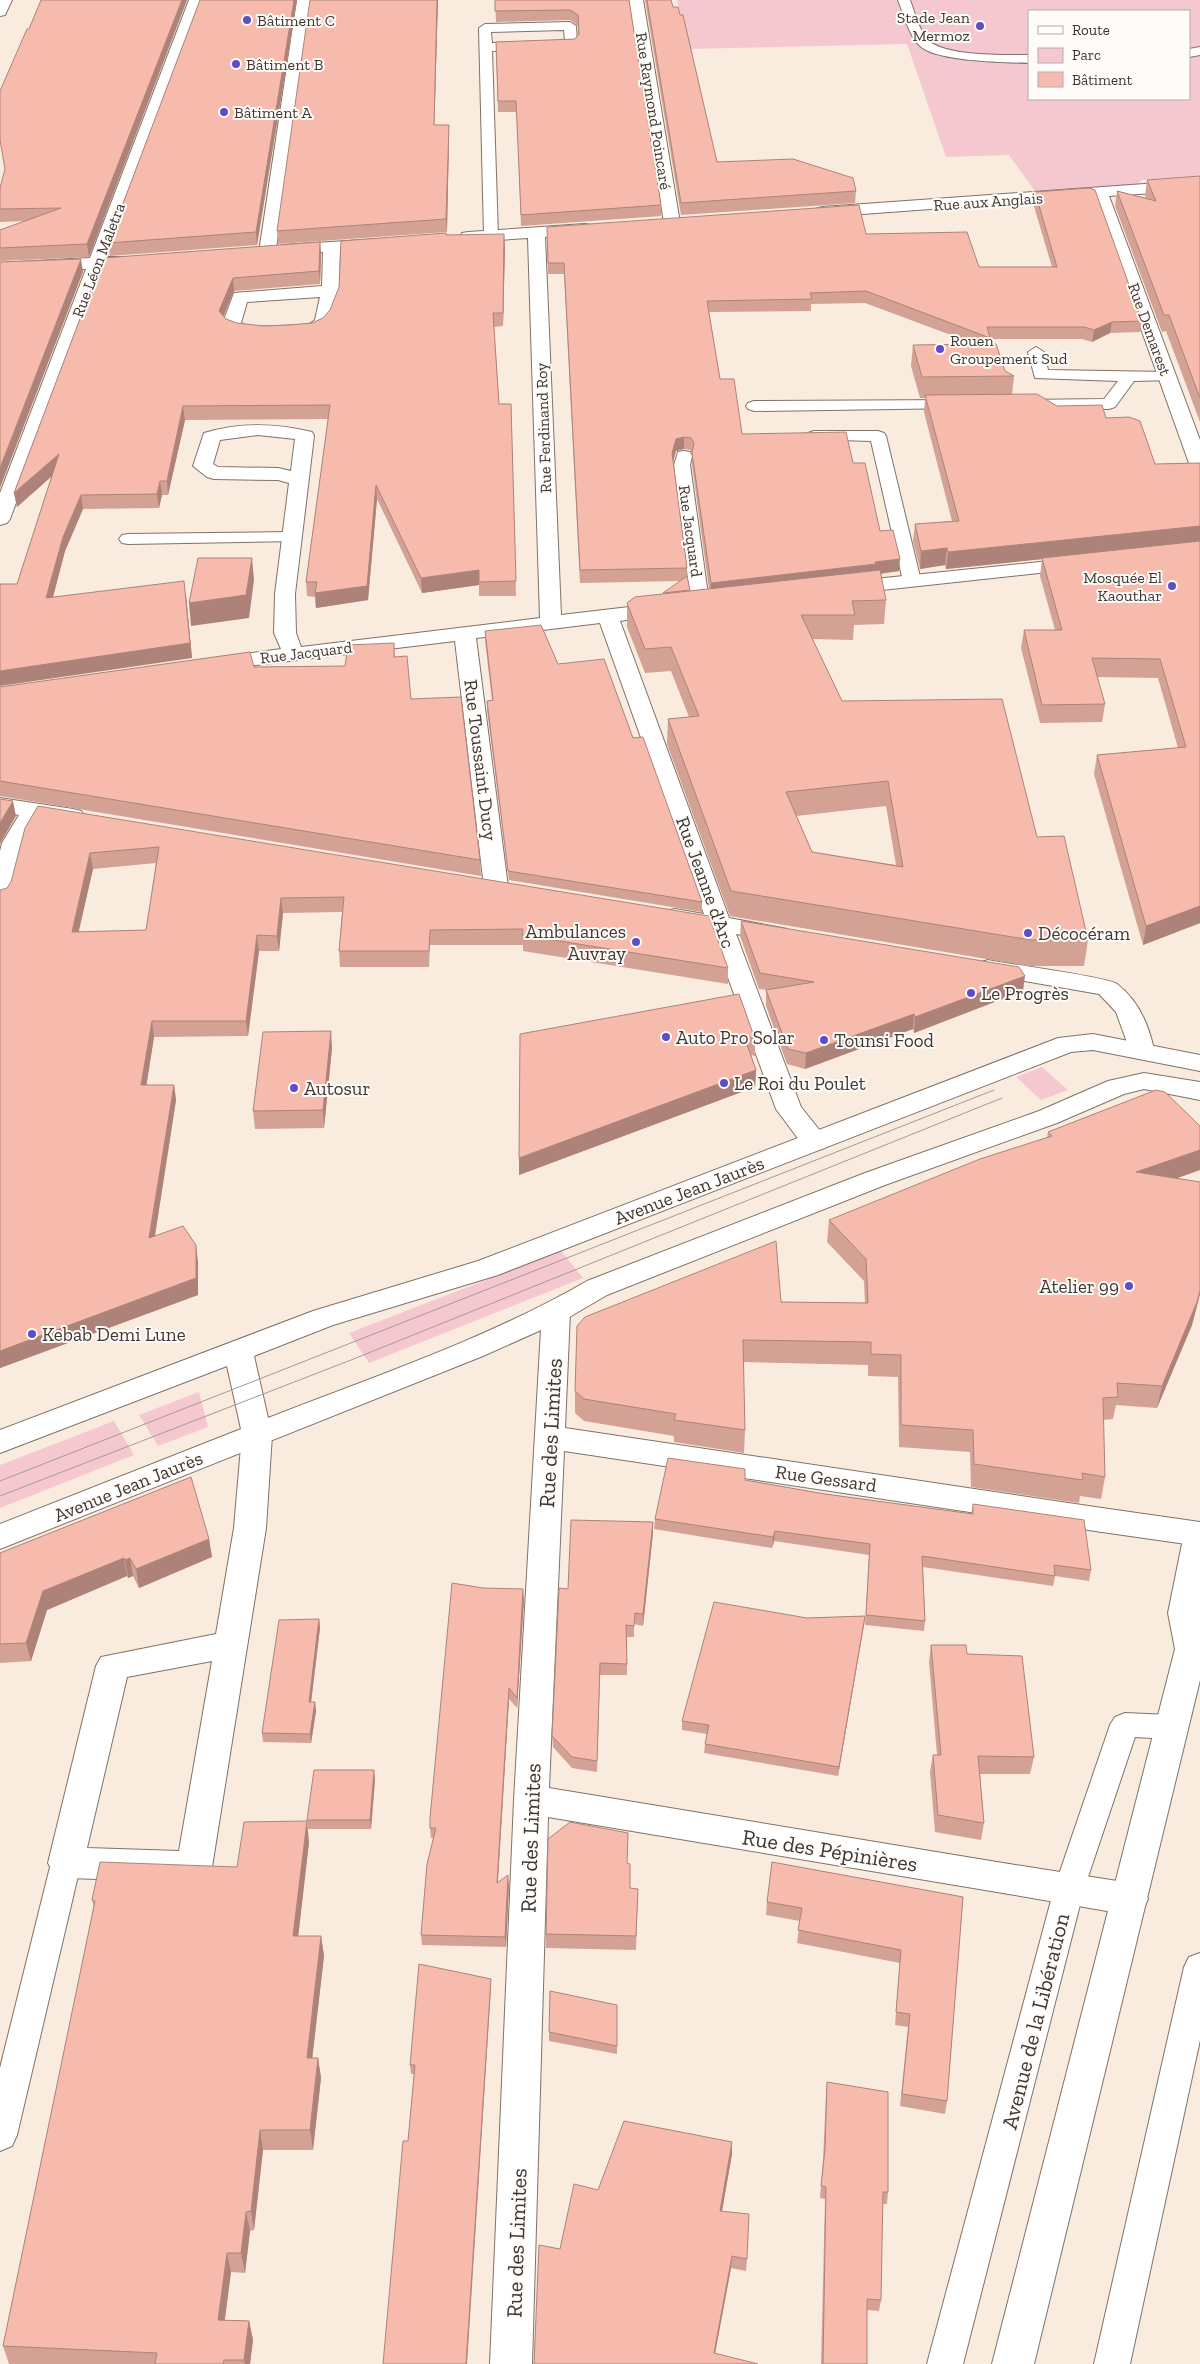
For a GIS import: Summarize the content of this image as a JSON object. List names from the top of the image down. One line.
{"streets":{"street":["Rue Raymond Poincaré","Rue aux Anglais","Rue Léon Maletra","Rue Demarest","Rue Ferdinand Roy","Rue Jacquard","Rue Toussaint Ducy","Rue Jeanne d'Arc","Avenue Jean Jaurès","Rue des Limites","Rue Gessard","Rue des Pépinières"],"lane":["Avenue de la Libération"]},"crossings":[["Rue aux Anglais","Rue Demarest"],["Rue Ferdinand Roy","Rue Jacquard"],["Rue Jacquard","Rue Toussaint Ducy"],["Rue Jacquard","Rue Jeanne d'Arc"],["Rue Jeanne d'Arc","Avenue Jean Jaurès"],["Avenue Jean Jaurès","Rue des Limites"],["Rue des Limites","Rue Gessard"],["Rue des Limites","Rue des Pépinières"],["Rue des Pépinières","Avenue de la Libération"]],"places":["Bâtiment C","Stade Jean Mermoz","Bâtiment B","Bâtiment A","Rouen Groupement Sud","Mosquée El Kaouthar","Décocéram","Ambulances Auvray","Le Progrès","Auto Pro Solar","Tounsi Food","Le Roi du Poulet","Autosur","Atelier 99","Kebab Demi Lune"],"legend":["Route","Parc","Bâtiment"]}
